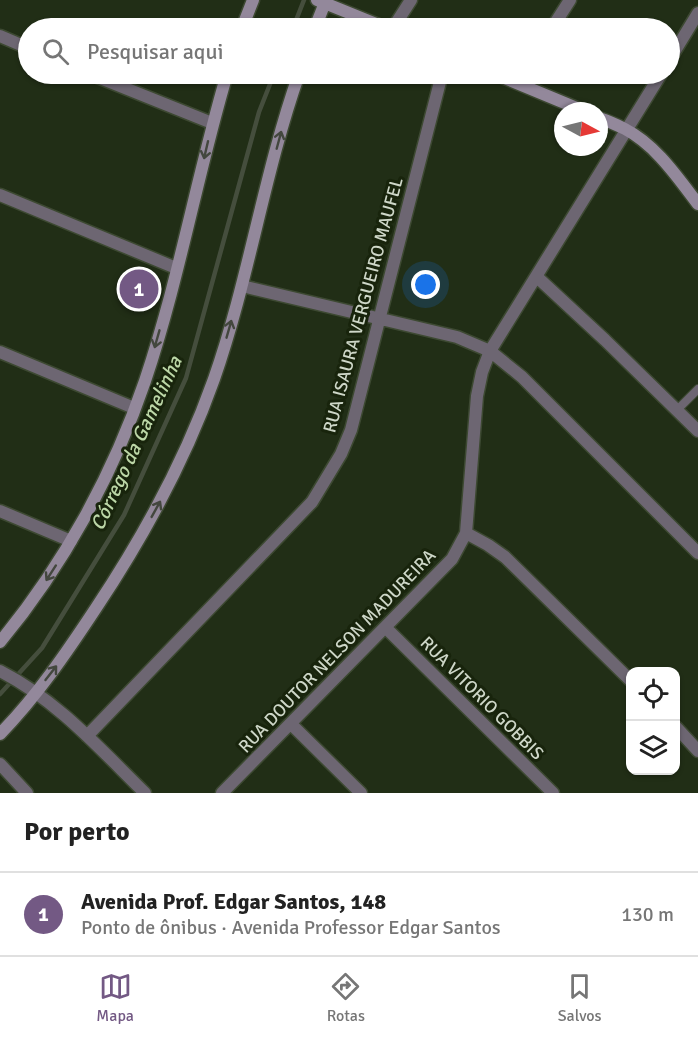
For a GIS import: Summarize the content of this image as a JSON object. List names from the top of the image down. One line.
{"streets":{"street":["RUA ISAURA VERGUEIRO MAUFEL","RUA DOUTOR NELSON MADUREIRA","RUA VITORIO GOBBIS"]},"crossings":[["RUA DOUTOR NELSON MADUREIRA","RUA VITORIO GOBBIS"]],"water":["Córrego da Gamelinha"],"north":"right","page":{"search":"Pesquisar aqui","pins":"1","heading":"Por perto","list":[{"mark":"1","name":"Avenida Prof. Edgar Santos, 148","note":"Ponto de ônibus · Avenida Professor Edgar Santos","value":"130 m"}],"nav":["Mapa","Rotas","Salvos"]}}
